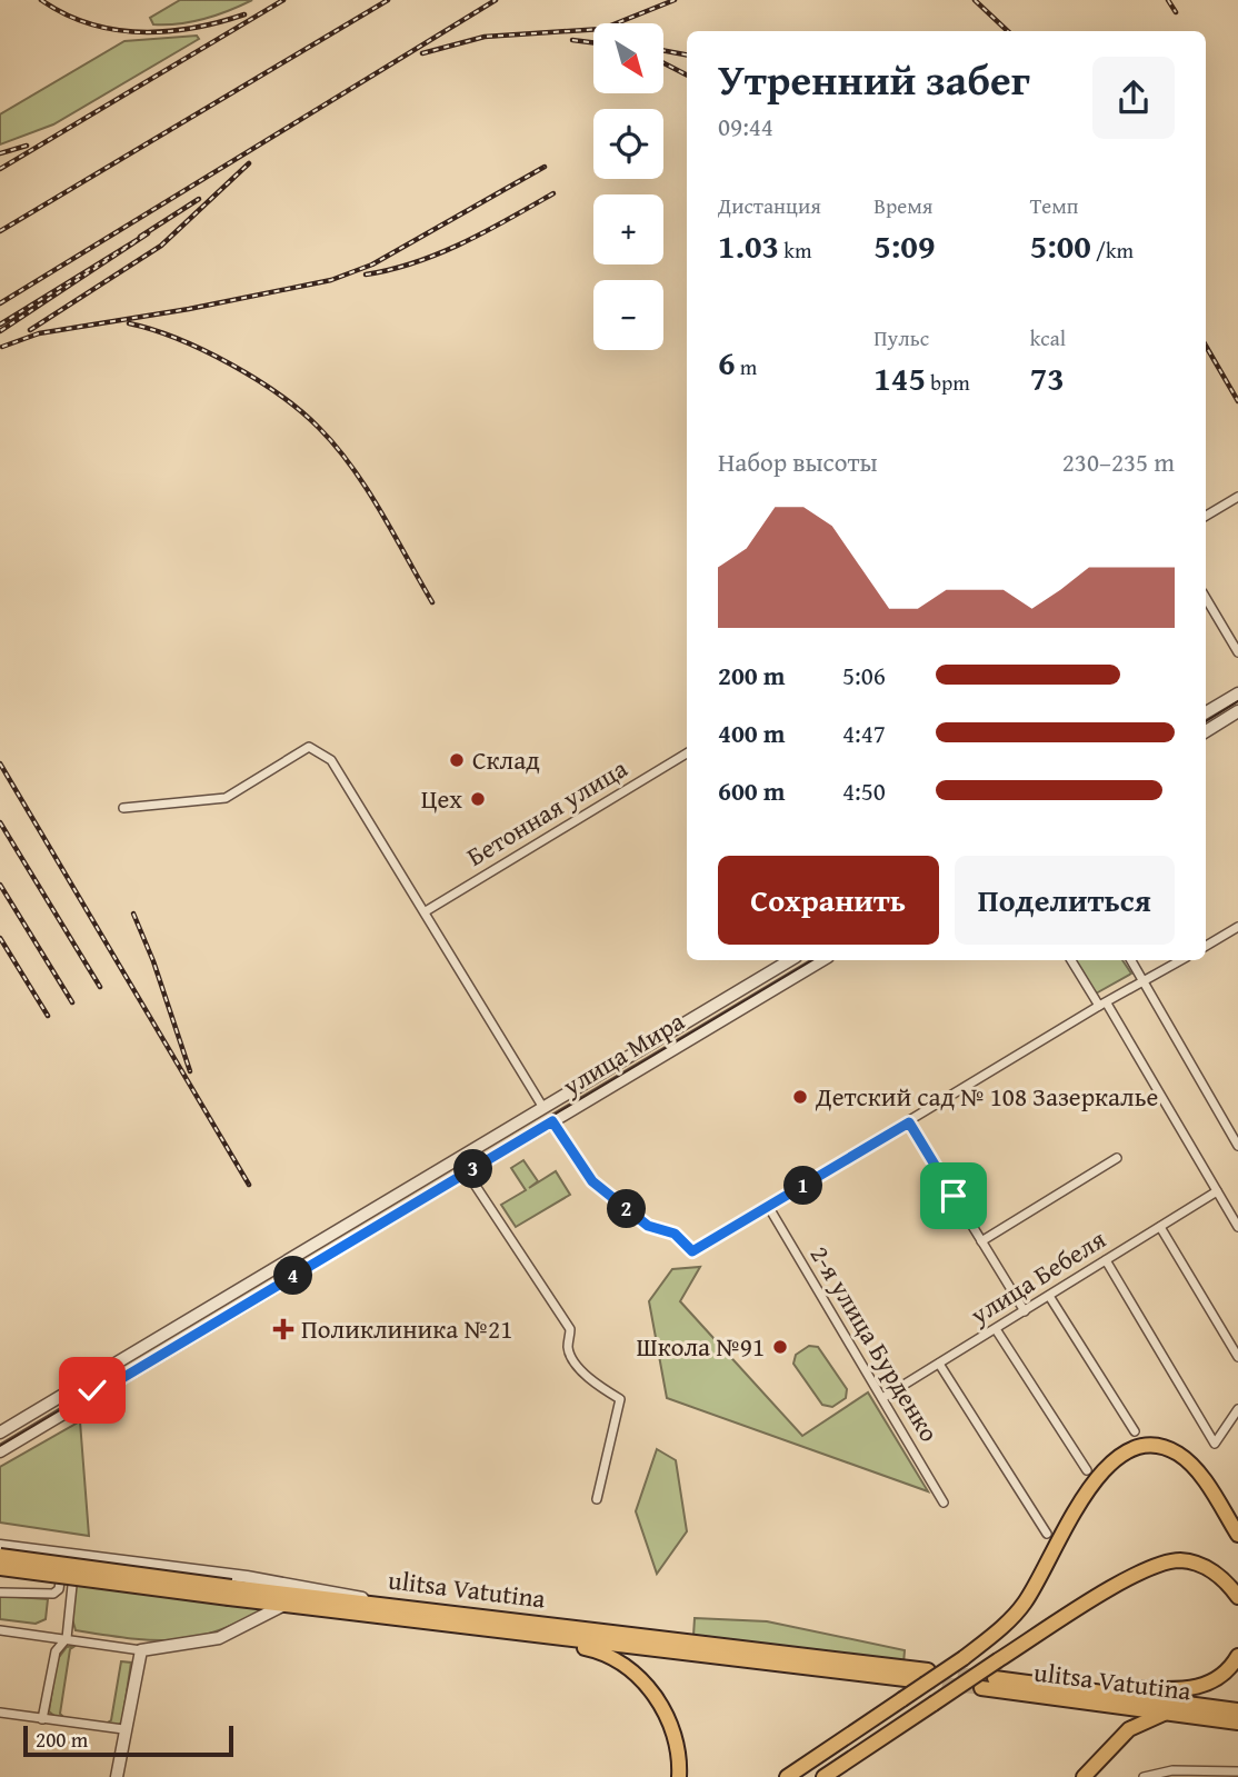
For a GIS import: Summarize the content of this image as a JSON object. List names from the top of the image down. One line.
{"streets":{"main road":["ulitsa Vatutina"],"street":["Бетонная улица","улица Мира","улица Бебеля","2-я улица Бурденко"]},"crossings":[["улица Бебеля","2-я улица Бурденко"]],"places":{"other":["Склад","Цех","Детский сад № 108 Зазеркалье","Школа №91"],"health":["Поликлиника №21"]},"scale_bar":"200 m","north":"bottom right","page":{"map_buttons":["+","−"],"heading":["Утренний забег","09:44"],"stats":[["Дистанция","1.03 km"],["Время","5:09"],["Темп","5:00 /km"],["6 m"],["Пульс","145 bpm"],["kcal","73"]],"chart":["Набор высоты","230–235 m"],"list":[{"name":"200 m","note":"5:06"},{"name":"400 m","note":"4:47"},{"name":"600 m","note":"4:50"}],"buttons":["Сохранить","Поделиться"],"pins":["3","1","2","4"],"scale":"200 m"}}
